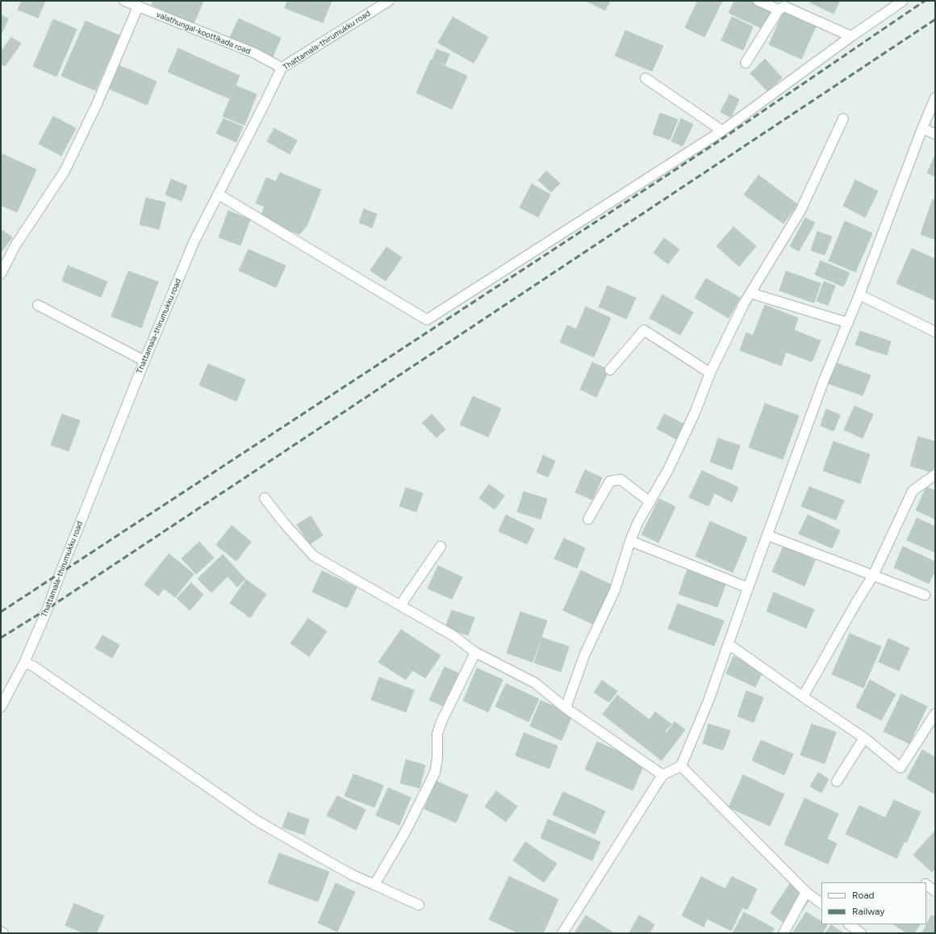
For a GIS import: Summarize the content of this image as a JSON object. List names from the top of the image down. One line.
{"streets":{"street":["valathungal-koottikada road","Thattamala-thirumukku road"]},"crossings":[["valathungal-koottikada road","Thattamala-thirumukku road"]],"legend":["Road","Railway"]}
